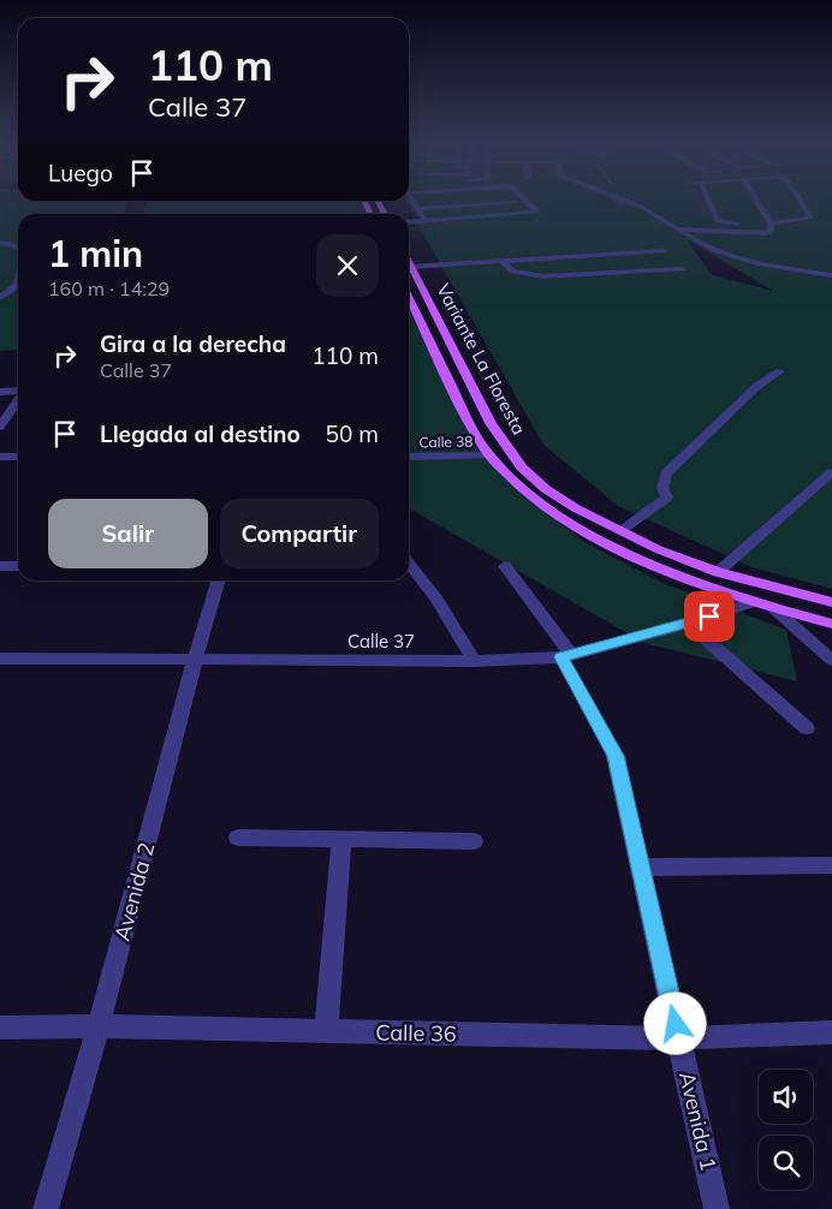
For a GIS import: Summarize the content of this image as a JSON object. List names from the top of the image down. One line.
{"streets":{"main road":["Variante La Floresta"],"street":["Calle 38","Calle 37","Avenida 2","Calle 36","Avenida 1"]},"crossings":[["Variante La Floresta","Calle 38"],["Variante La Floresta","Calle 37"],["Calle 37","Avenida 2"],["Calle 37","Avenida 1"],["Avenida 2","Calle 36"],["Calle 36","Avenida 1"]],"page":{"turn":["110 m","Calle 37"],"then":"Luego","heading":["1 min","160 m · 14:29"],"list":[{"name":"Gira a la derecha","note":"Calle 37","value":"110 m"},{"name":"Llegada al destino","value":"50 m"}],"buttons":["Salir","Compartir"]}}
